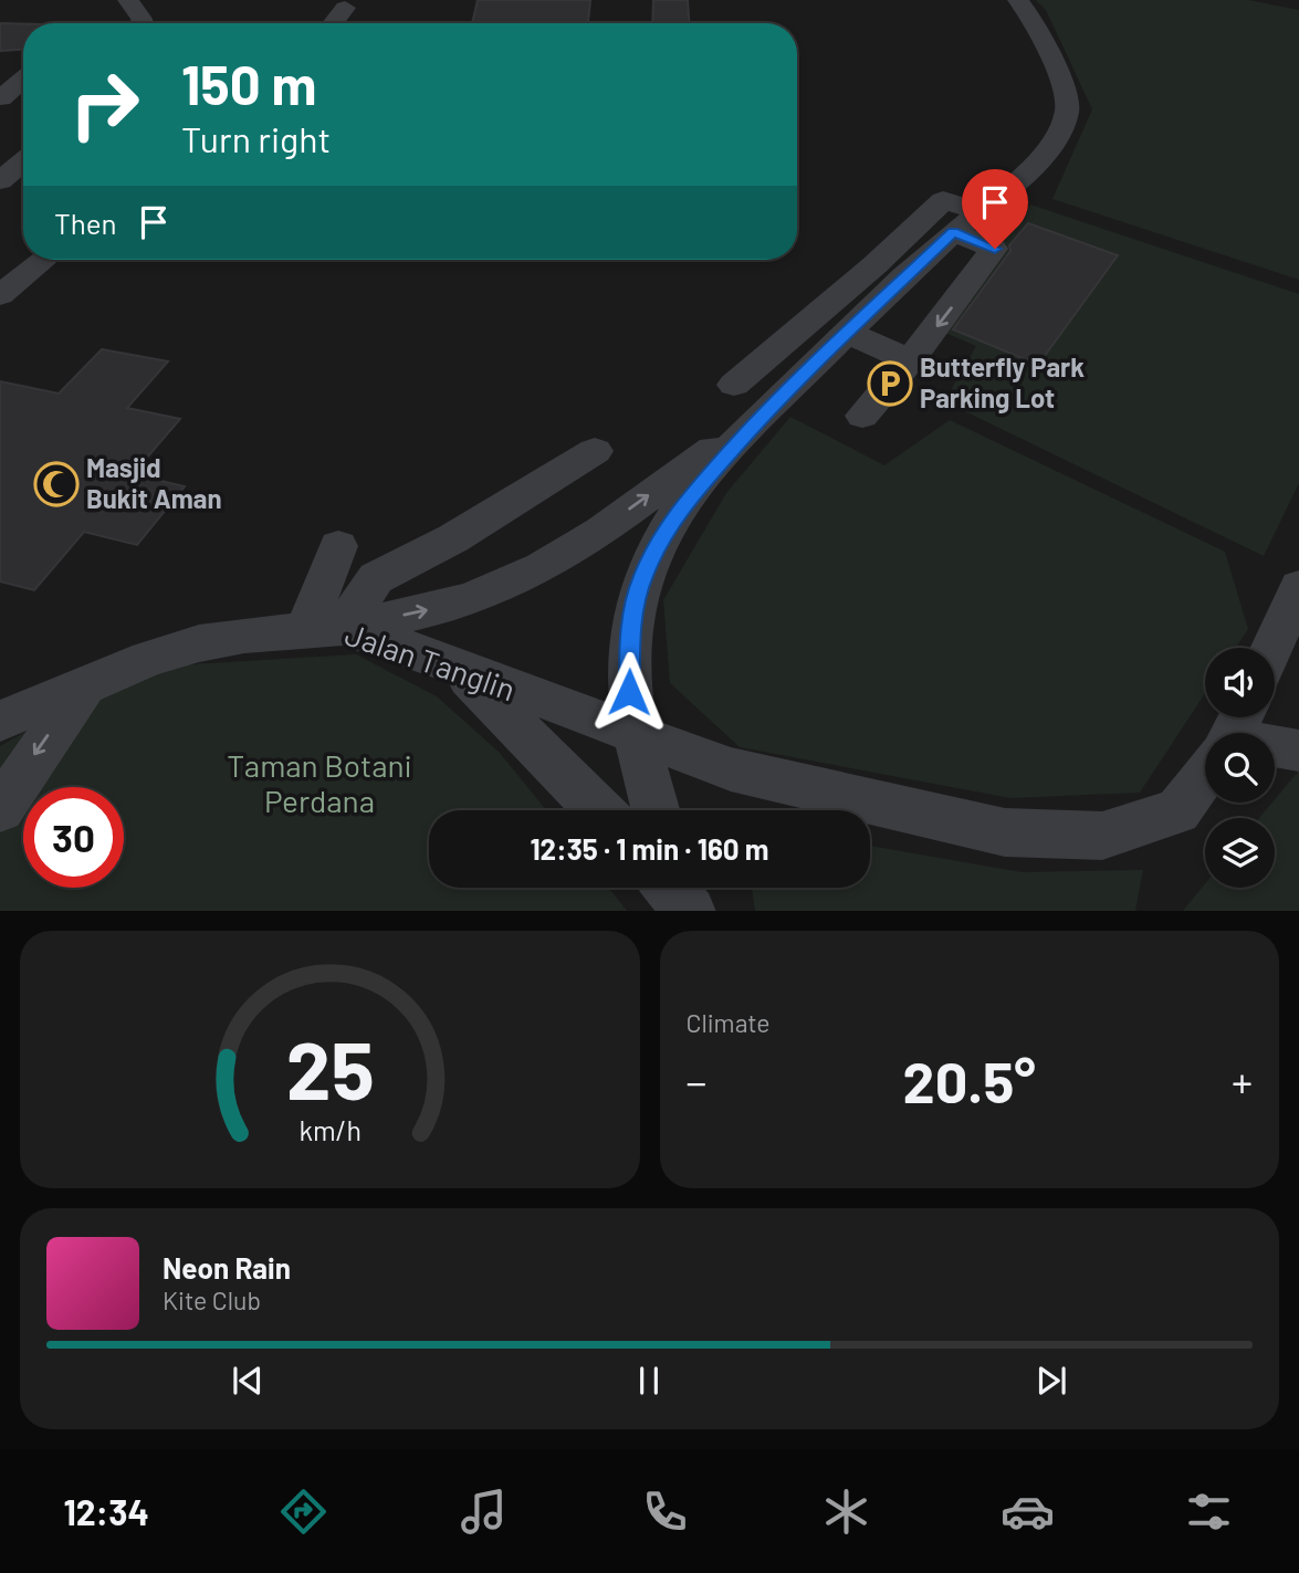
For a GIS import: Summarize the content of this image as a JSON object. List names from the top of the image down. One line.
{"streets":{"street":["Jalan Tanglin"]},"parks":["Taman Botani Perdana"],"places":{"parking":["Butterfly Park Parking Lot"],"mosque":["Masjid Bukit Aman"]},"page":{"turn":["150 m","Turn right"],"then":"Then","limit":"30","trip":"12:35 · 1 min · 160 m","tile":"Climate","heat":["−","20.5°","+"],"song":["Neon Rain","Kite Club"],"tabs":"12:34","gauge":["25","km/h"]}}
